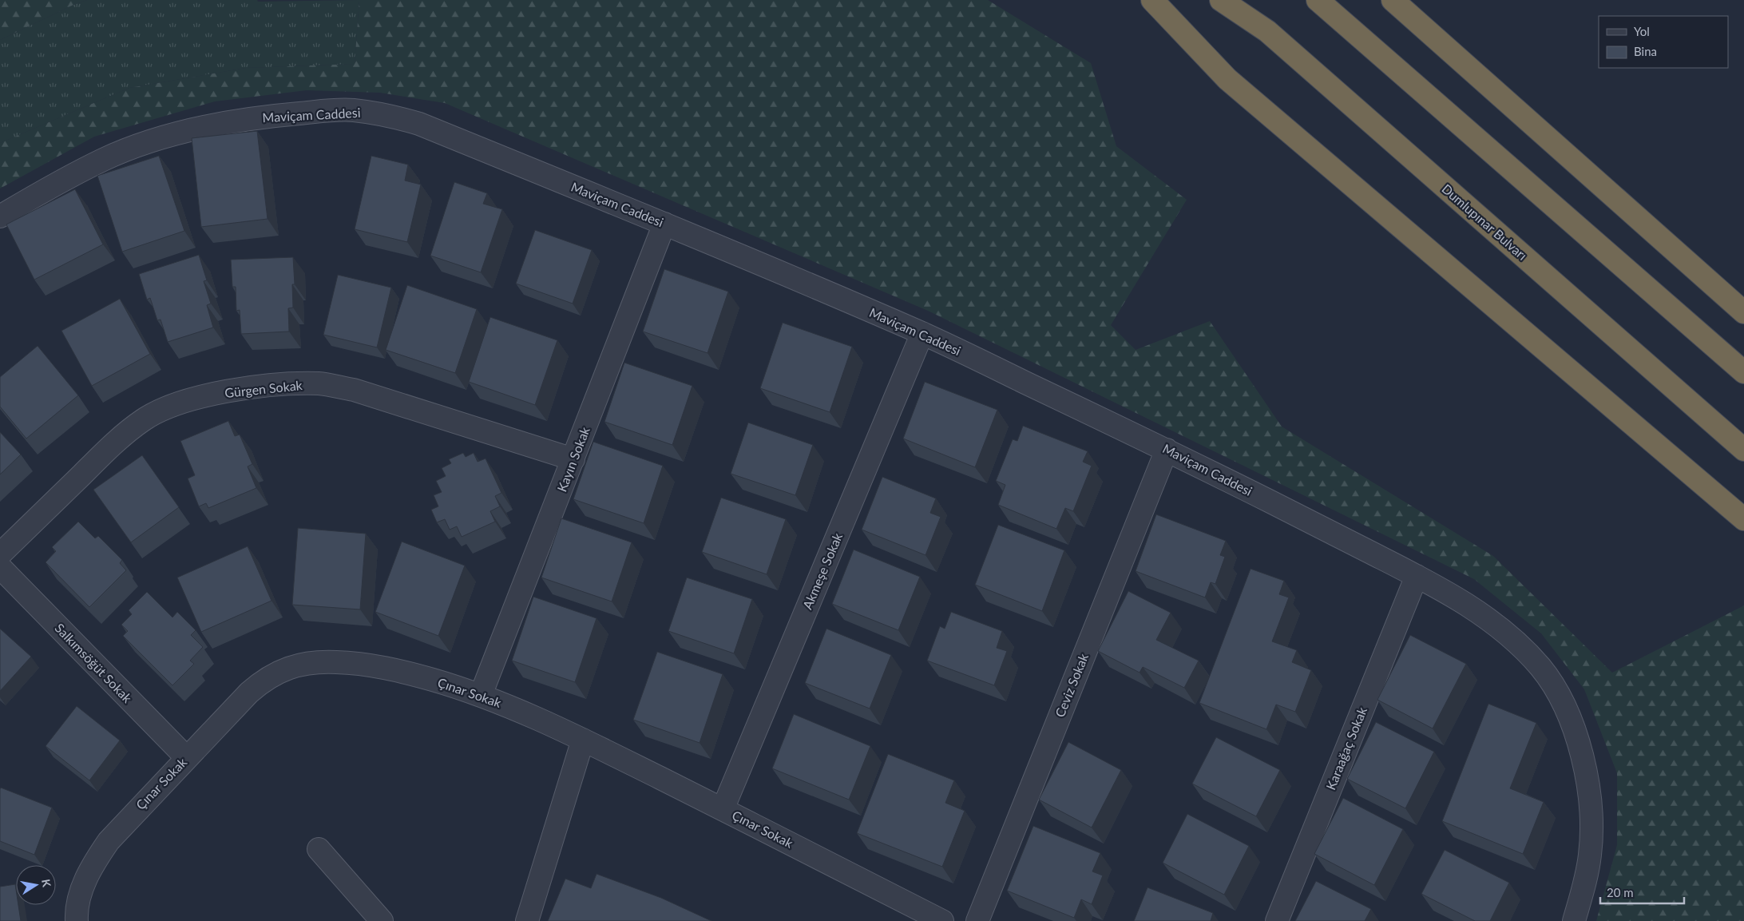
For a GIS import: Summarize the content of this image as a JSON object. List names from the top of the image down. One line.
{"streets":{"highway":["Dumlupınar Bulvarı"],"street":["Maviçam Caddesi","Gürgen Sokak","Kayın Sokak","Akmeşe Sokak","Salkımsöğüt Sokak","Ceviz Sokak","Çınar Sokak","Karaağaç Sokak"]},"crossings":[["Maviçam Caddesi","Kayın Sokak"],["Maviçam Caddesi","Akmeşe Sokak"],["Maviçam Caddesi","Ceviz Sokak"],["Maviçam Caddesi","Karaağaç Sokak"],["Gürgen Sokak","Kayın Sokak"],["Kayın Sokak","Çınar Sokak"],["Akmeşe Sokak","Çınar Sokak"],["Salkımsöğüt Sokak","Çınar Sokak"]],"legend":["Yol","Bina"],"scale_bar":"20 m","north":"right"}
